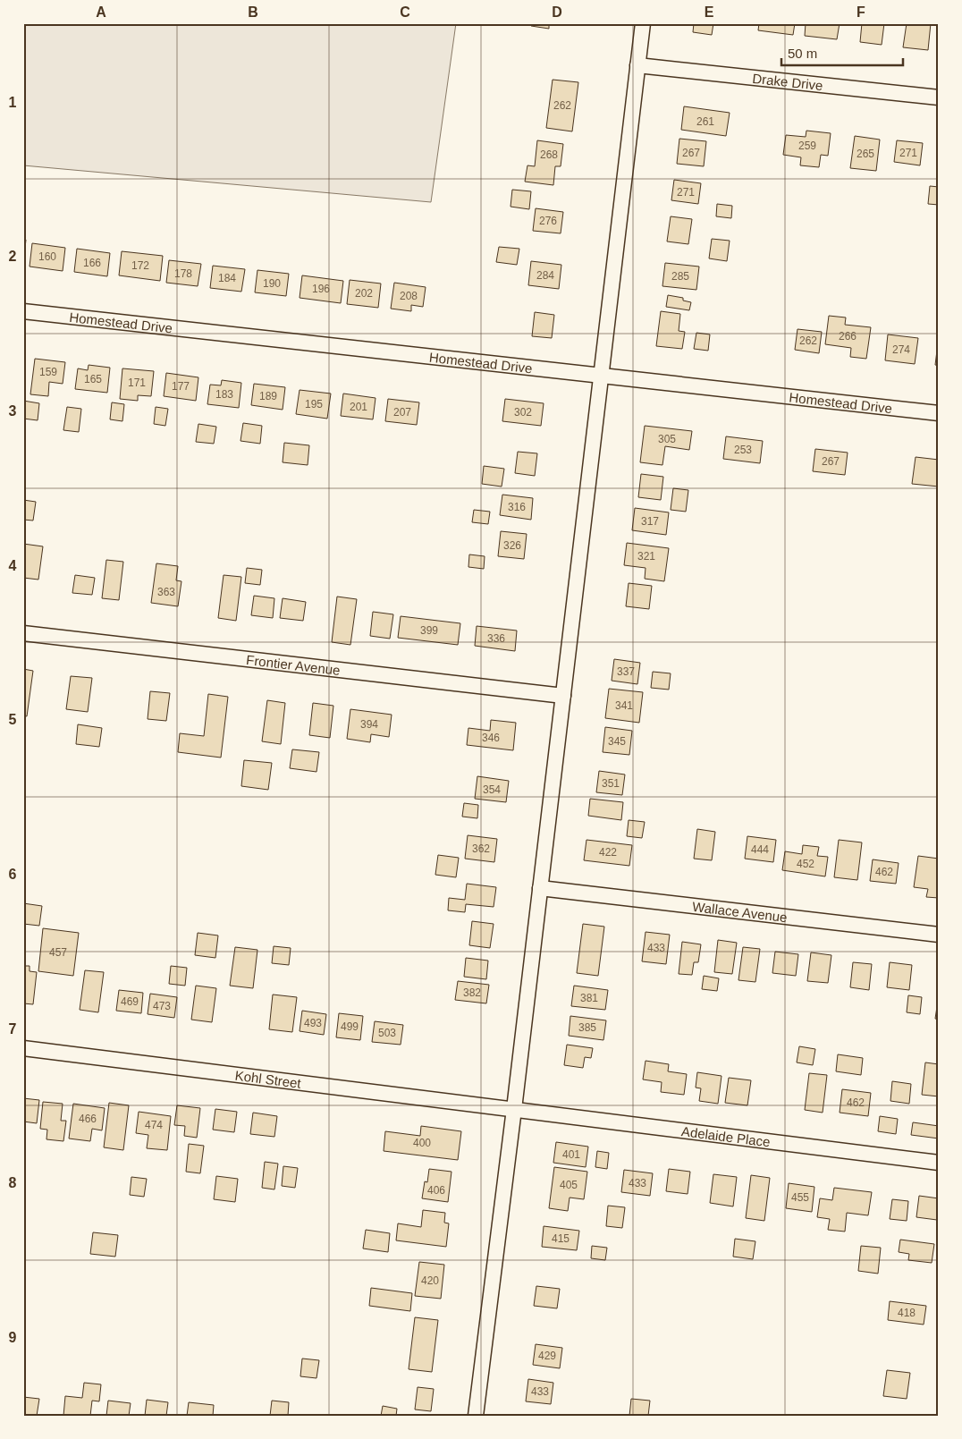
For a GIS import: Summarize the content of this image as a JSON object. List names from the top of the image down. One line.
{"streets":{"street":["Drake Drive","Homestead Drive","Frontier Avenue","Wallace Avenue","Kohl Street","Adelaide Place"]},"crossings":[["Kohl Street","Adelaide Place"]],"house_numbers":["262","261","259","267","271","265","268","271","276","160","166","172","178","284","285","184","190","196","202","208","266","262","274","159","165","171","177","183","189","195","201","207","302","305","253","267","316","317","326","321","363","399","336","337","341","394","346","345","351","354","362","444","422","452","462","433","457","382","381","469","473","493","499","385","503","462","466","474","400","401","433","405","406","455","415","420","418","429","433"],"scale_bar":"50 m","grid":{"columns":["A","B","C","D","E","F"],"rows":["1","2","3","4","5","6","7","8","9"]}}
